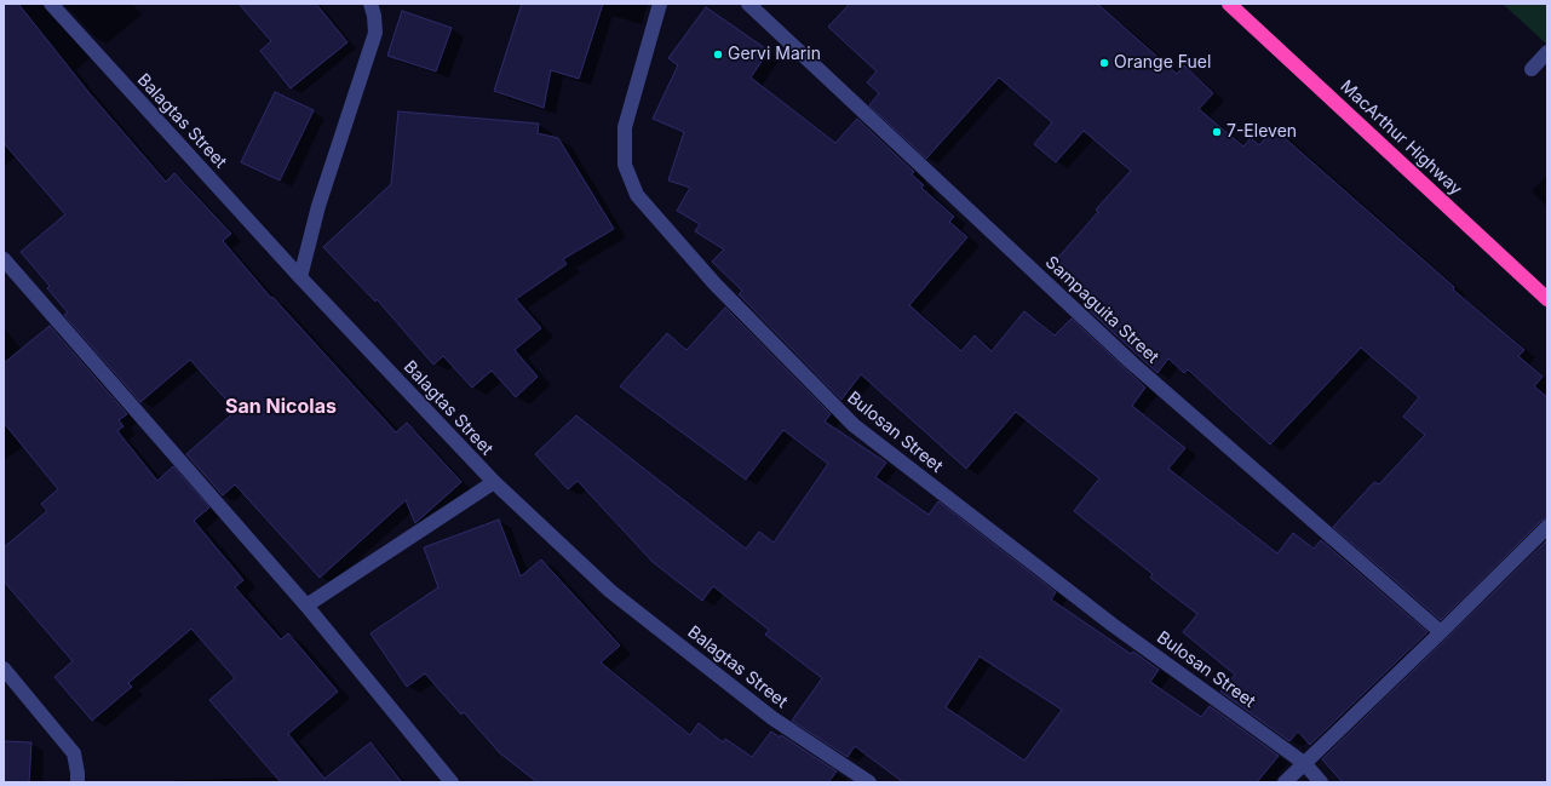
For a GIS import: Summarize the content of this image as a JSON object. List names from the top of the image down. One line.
{"streets":{"highway":["MacArthur Highway"],"street":["Balagtas Street","Sampaguita Street","Bulosan Street"]},"districts":["San Nicolas"],"places":["Gervi Marin","Orange Fuel","7-Eleven"]}
